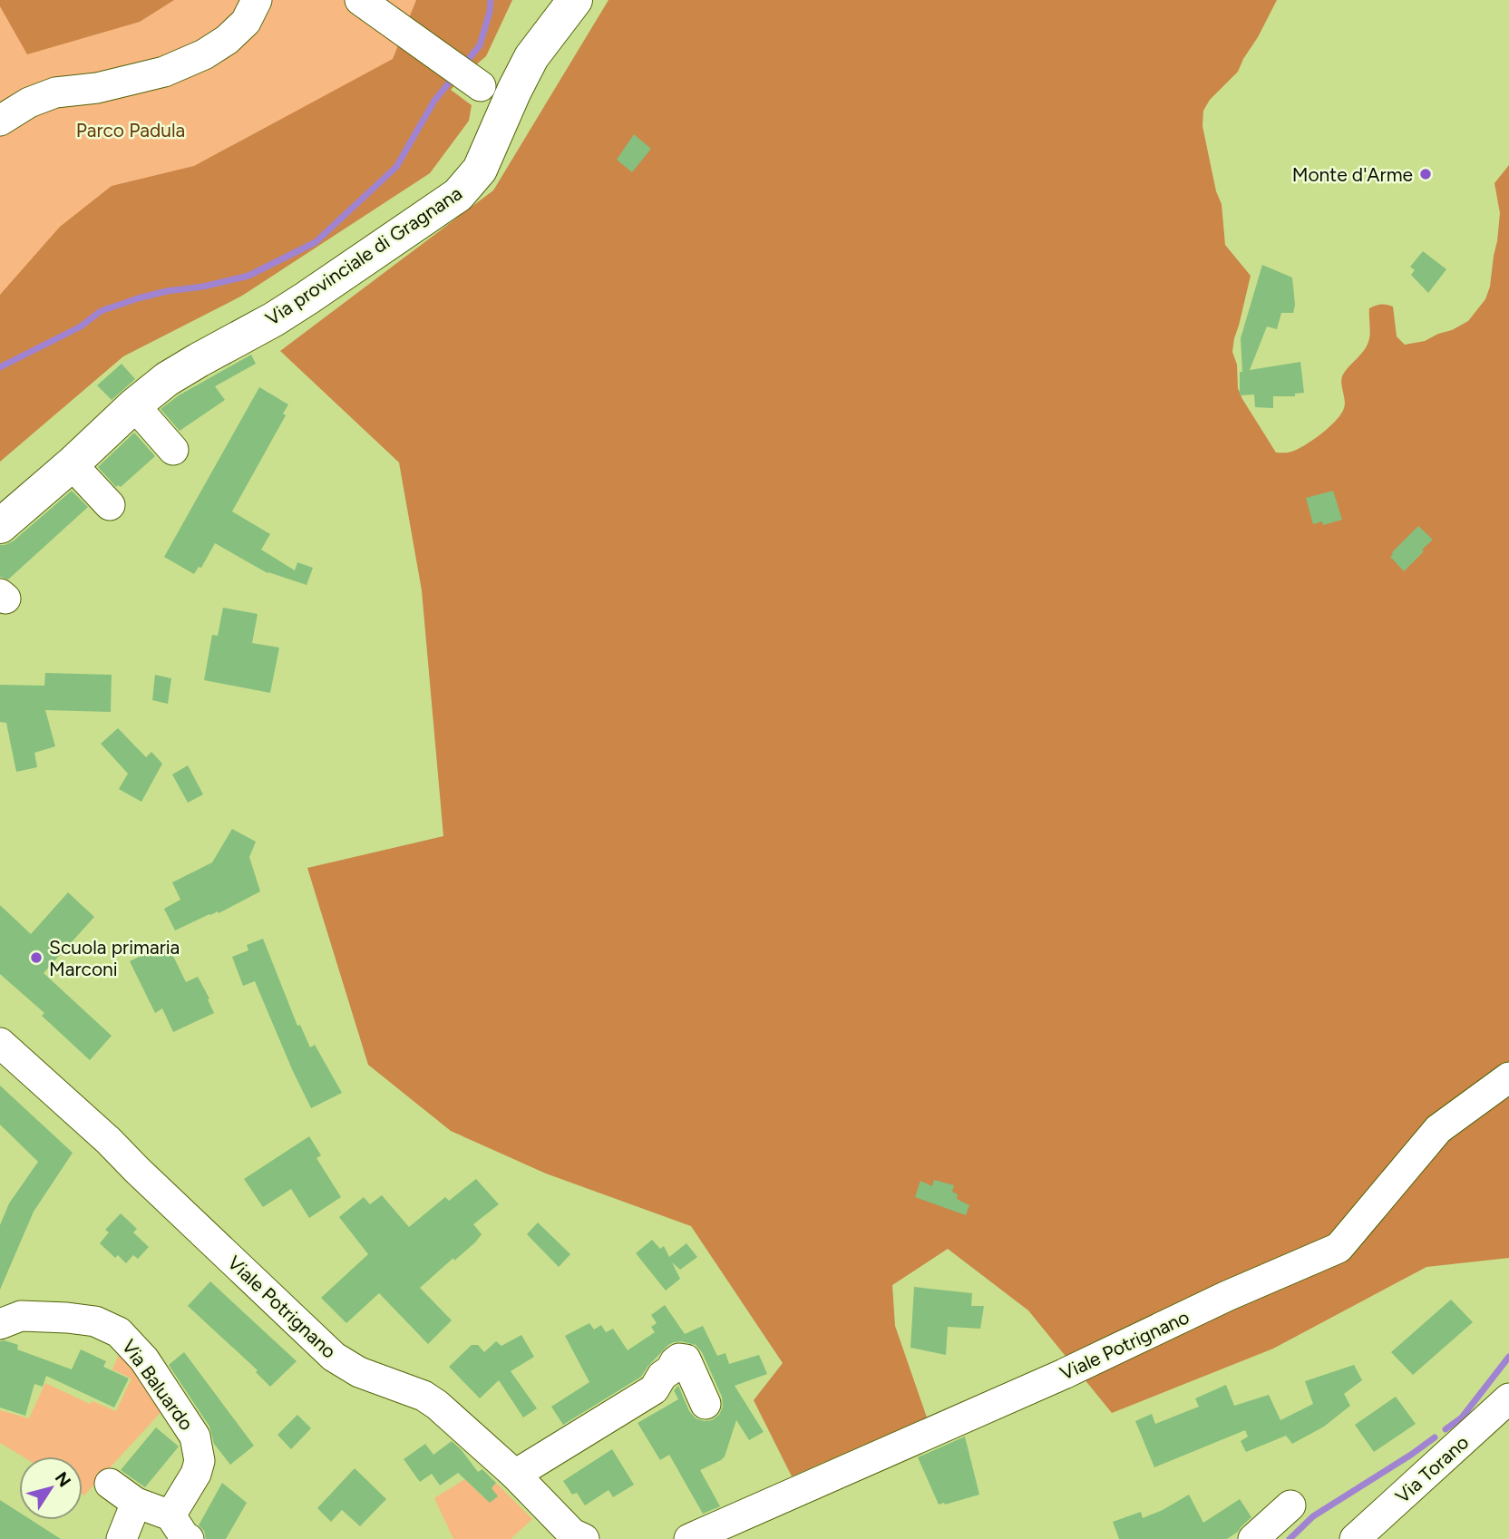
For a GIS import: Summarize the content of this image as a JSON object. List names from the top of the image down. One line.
{"streets":{"main road":["Via provinciale di Gragnana"],"street":["Viale Potrignano","Via Baluardo","Via Torano"]},"parks":["Parco Padula"],"places":["Monte d'Arme","Scuola primaria Marconi"],"north":"top right"}
